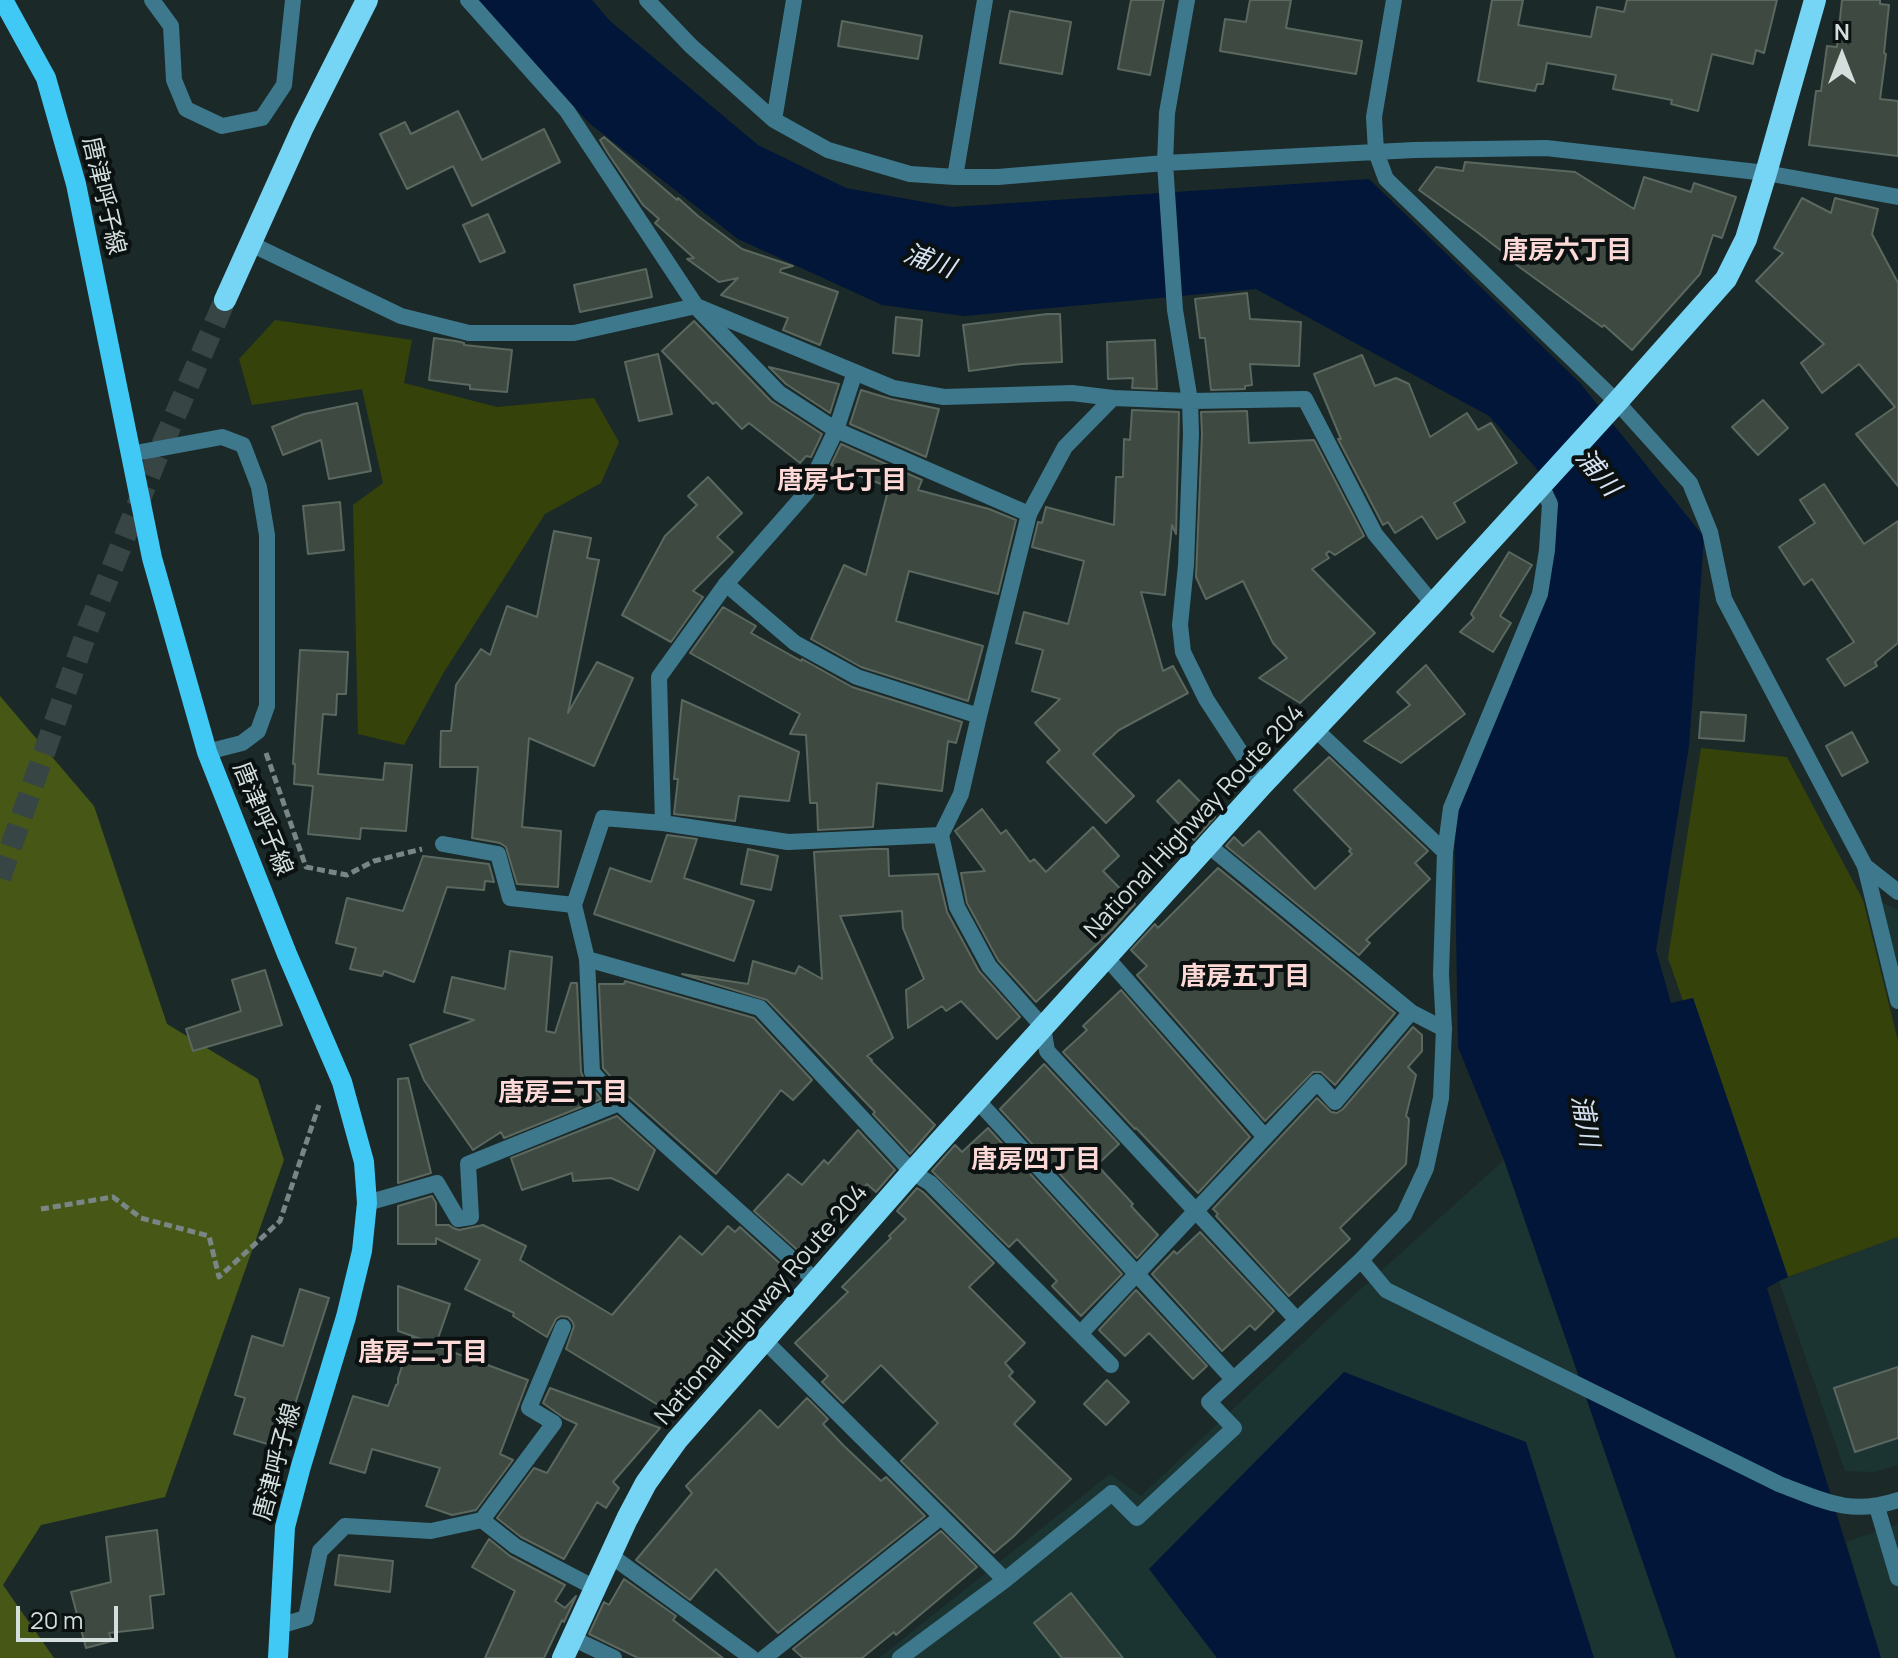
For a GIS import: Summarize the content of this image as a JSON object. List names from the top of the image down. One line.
{"streets":{"highway":["National Highway Route 204"],"main road":["唐津呼子線"]},"districts":["唐房六丁目","唐房七丁目","唐房五丁目","唐房三丁目","唐房四丁目","唐房二丁目"],"water":["浦川"],"scale_bar":"20 m","north":"top"}
